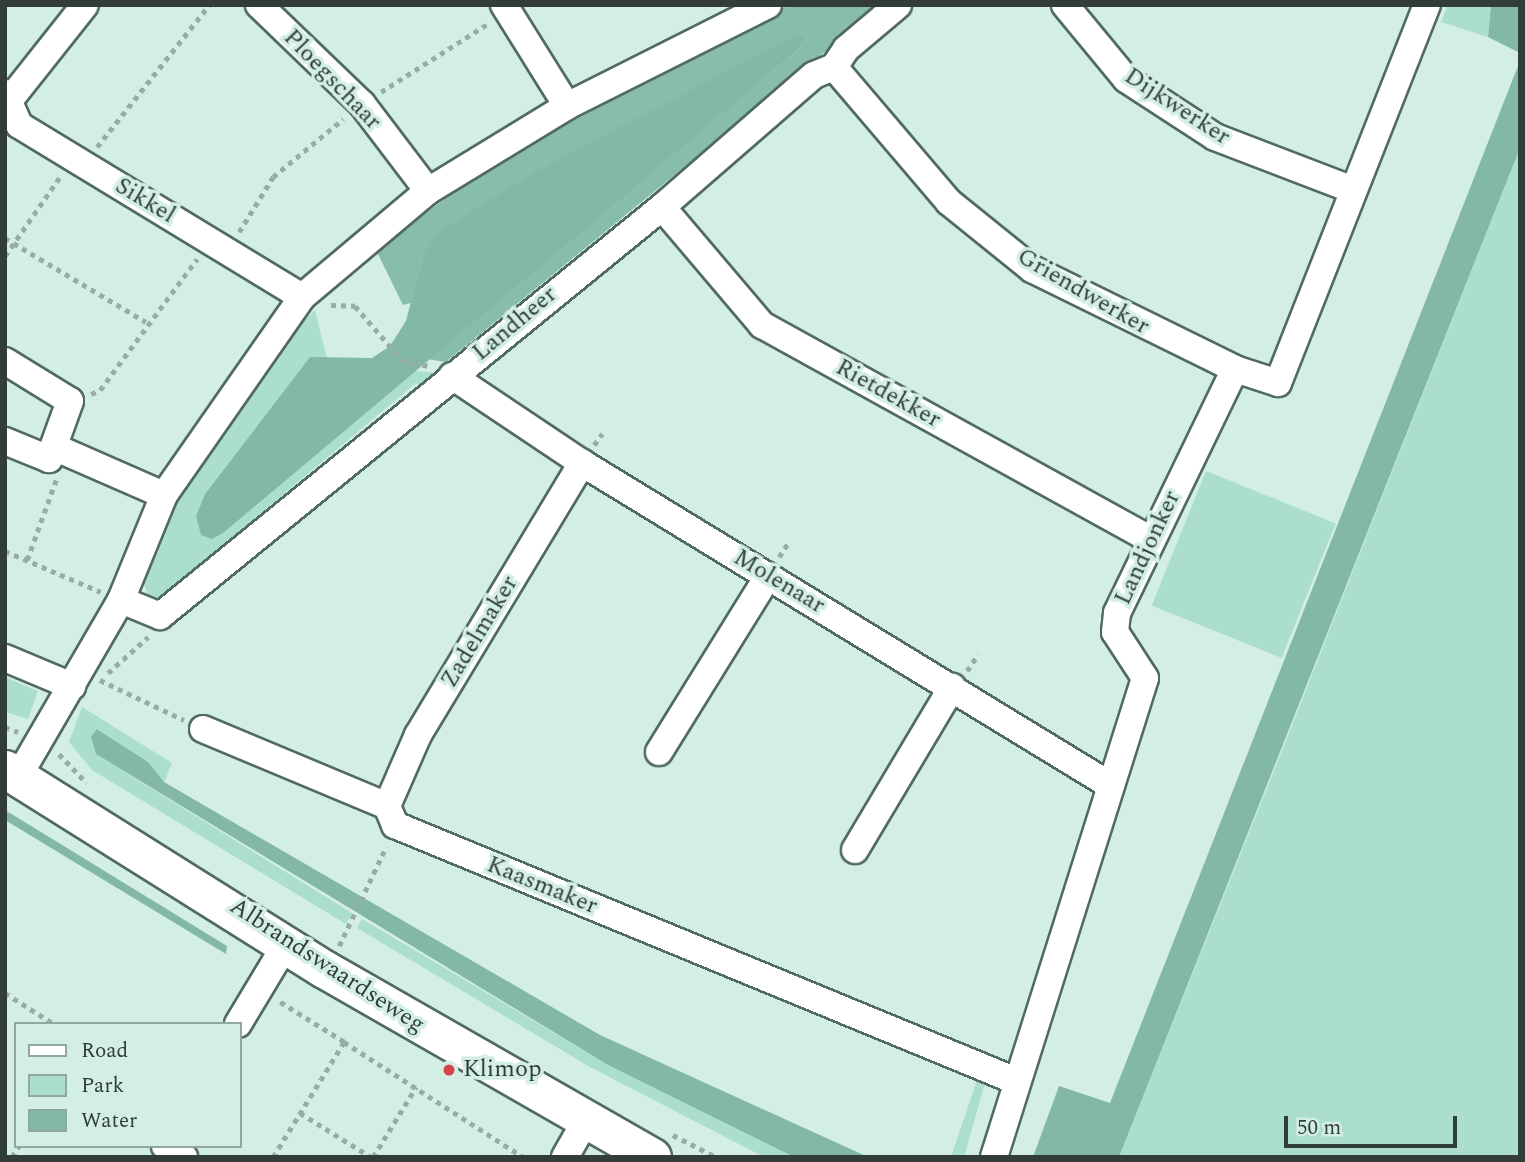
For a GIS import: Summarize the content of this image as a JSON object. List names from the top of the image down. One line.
{"streets":{"street":["Ploegschaar","Dijkwerker","Sikkel","Griendwerker","Landheer","Rietdekker","Landjonker","Molenaar","Zadelmaker","Kaasmaker","Albrandswaardseweg"]},"crossings":[["Griendwerker","Landheer"],["Griendwerker","Landjonker"],["Landheer","Rietdekker"],["Landheer","Molenaar"],["Rietdekker","Landjonker"],["Landjonker","Molenaar"],["Landjonker","Kaasmaker"],["Molenaar","Zadelmaker"],["Zadelmaker","Kaasmaker"]],"places":["Klimop"],"legend":["Road","Park","Water"],"scale_bar":"50 m"}
